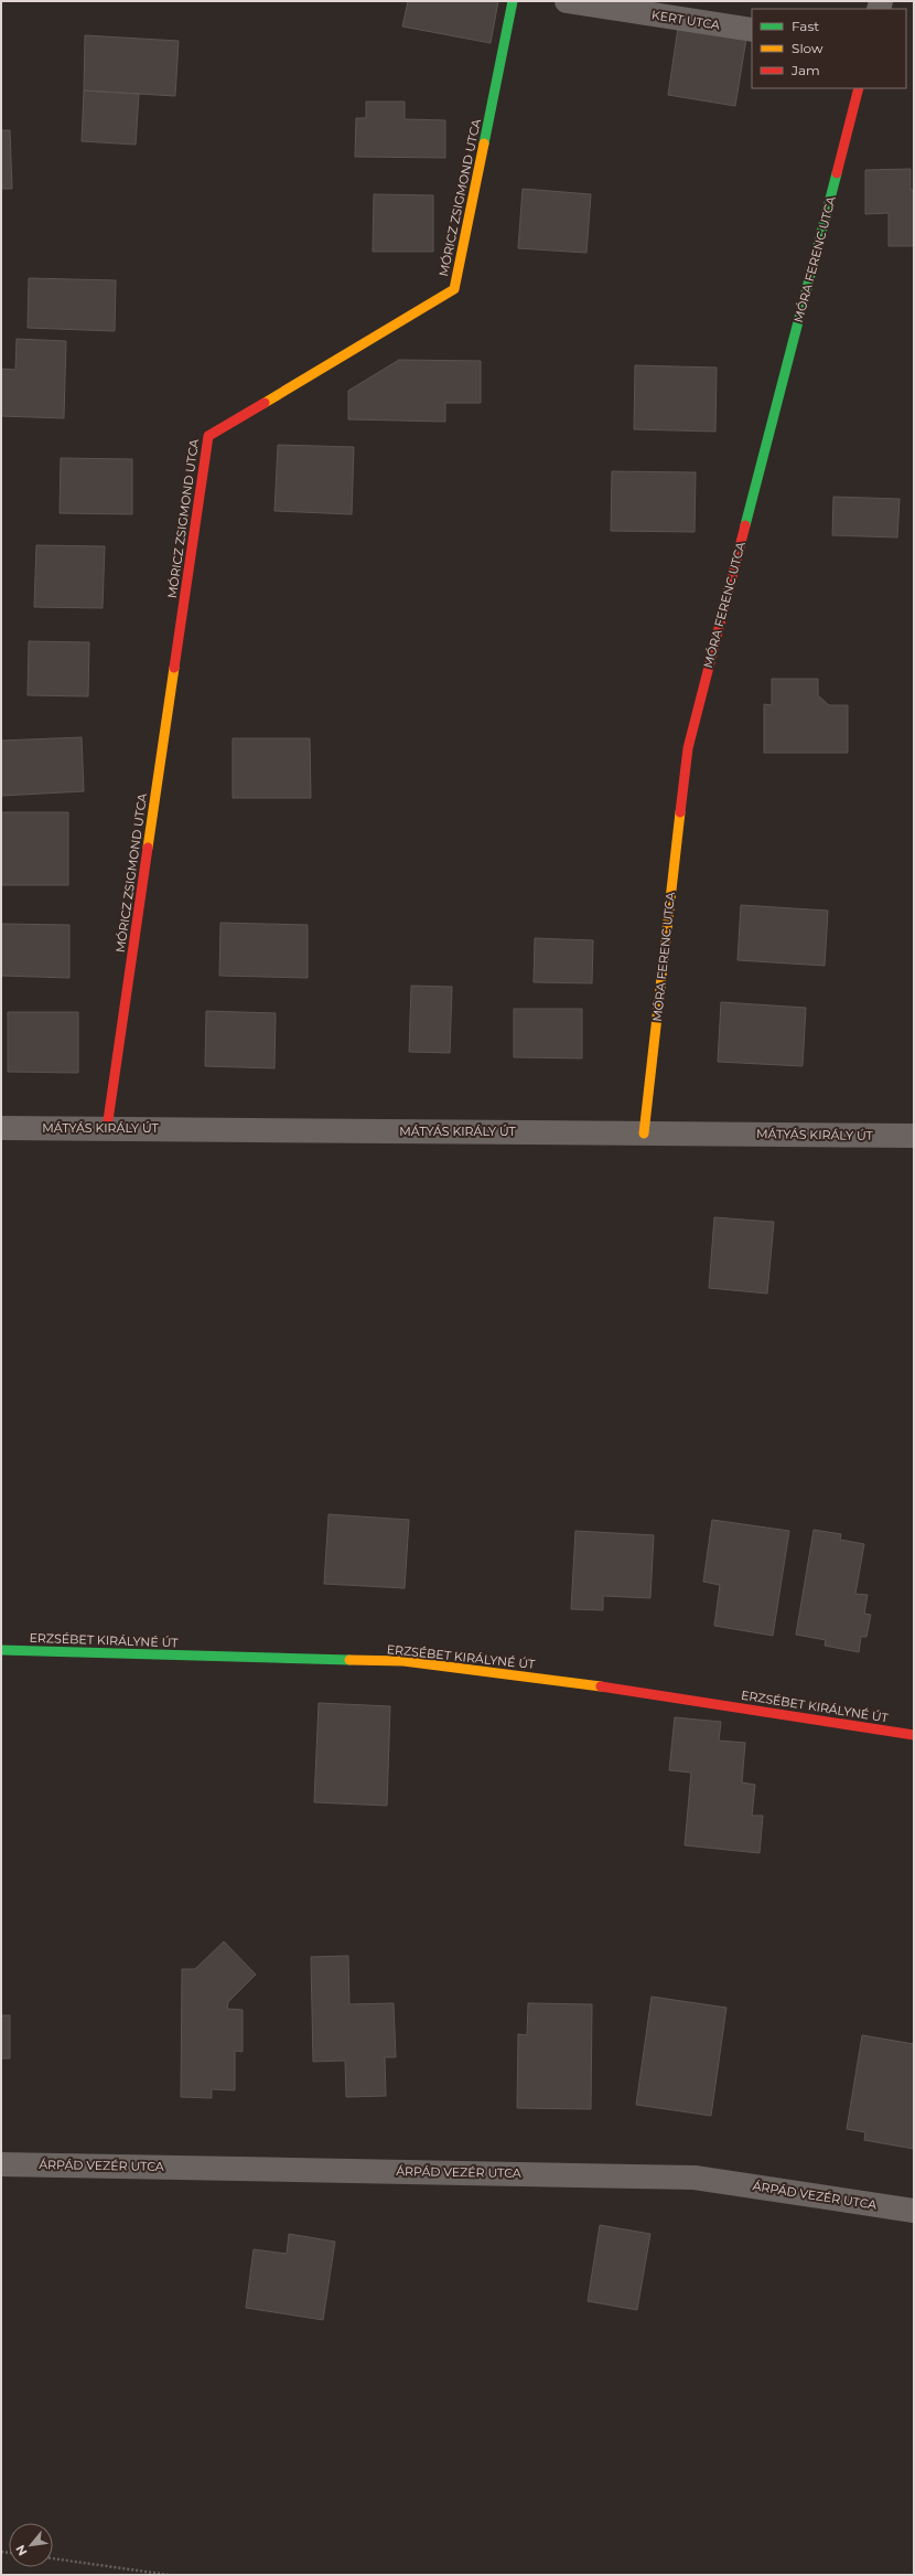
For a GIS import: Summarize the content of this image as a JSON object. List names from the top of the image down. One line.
{"streets":{"street":["KERT UTCA","MÓRICZ ZSIGMOND UTCA","MÓRA FERENC UTCA","MÁTYÁS KIRÁLY ÚT","ERZSÉBET KIRÁLYNÉ ÚT","ÁRPÁD VEZÉR UTCA"]},"crossings":[["MÓRICZ ZSIGMOND UTCA","MÁTYÁS KIRÁLY ÚT"],["MÓRA FERENC UTCA","MÁTYÁS KIRÁLY ÚT"]],"legend":["Fast","Slow","Jam"],"north":"bottom left"}
